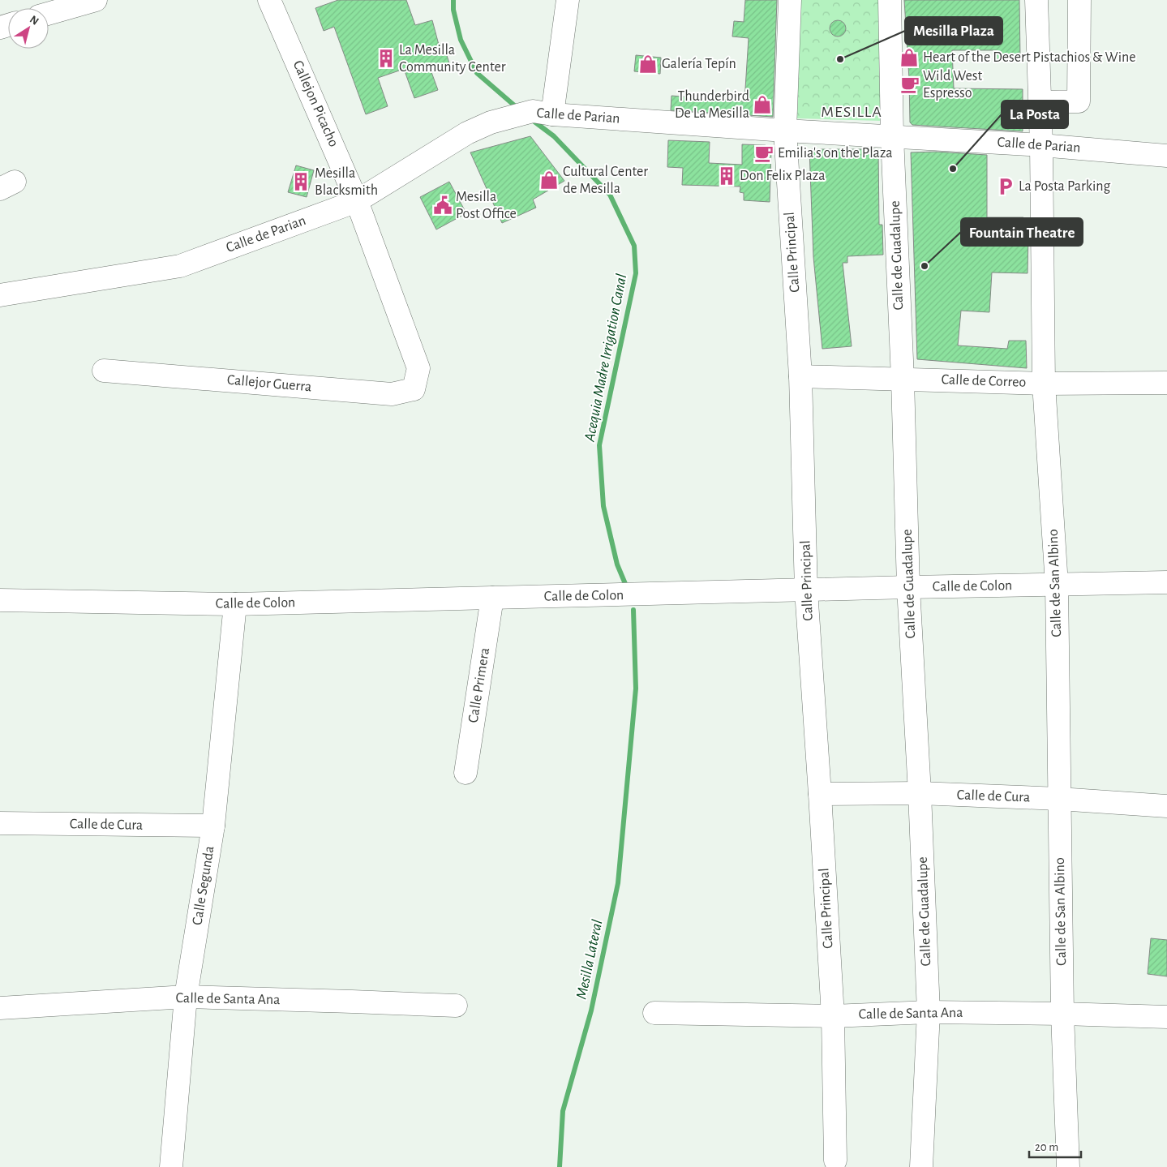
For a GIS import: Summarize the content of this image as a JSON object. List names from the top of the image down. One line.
{"streets":{"street":["Callejon Picacho","Calle de Parian","Calle Principal","Calle de Guadalupe","Calle de Correo","Callejor Guerra","Calle de San Albino","Calle de Colon","Calle Primera","Calle de Cura","Calle Segunda","Calle de Santa Ana"]},"crossings":[["Callejon Picacho","Calle de Parian"],["Callejon Picacho","Callejor Guerra"],["Calle de Parian","Calle Principal"],["Calle de Parian","Calle de Guadalupe"],["Calle de Parian","Calle de San Albino"],["Calle Principal","Calle de Correo"],["Calle Principal","Calle de Colon"],["Calle Principal","Calle de Cura"],["Calle Principal","Calle de Santa Ana"],["Calle de Guadalupe","Calle de Correo"],["Calle de Guadalupe","Calle de Colon"],["Calle de Guadalupe","Calle de Cura"],["Calle de Guadalupe","Calle de Santa Ana"],["Calle de Correo","Calle de San Albino"],["Calle de San Albino","Calle de Colon"],["Calle de San Albino","Calle de Cura"],["Calle de San Albino","Calle de Santa Ana"],["Calle de Colon","Calle Primera"],["Calle de Colon","Calle Segunda"],["Calle de Cura","Calle Segunda"],["Calle Segunda","Calle de Santa Ana"]],"districts":["MESILLA"],"water":["Acequia Madre Irrigation Canal","Mesilla Lateral"],"places":{"shop":["Heart of the Desert Pistachios & Wine","Galería Tepín","Thunderbird De La Mesilla","Cultural Center de Mesilla"],"building":["La Mesilla Community Center","Don Felix Plaza","Mesilla Blacksmith"],"other":["Mesilla Plaza","La Posta","Fountain Theatre"],"cafe":["Wild West Espresso","Emilia's on the Plaza"],"parking":["La Posta Parking"],"public building":["Mesilla Post Office"]},"scale_bar":"20 m","north":"top right"}
